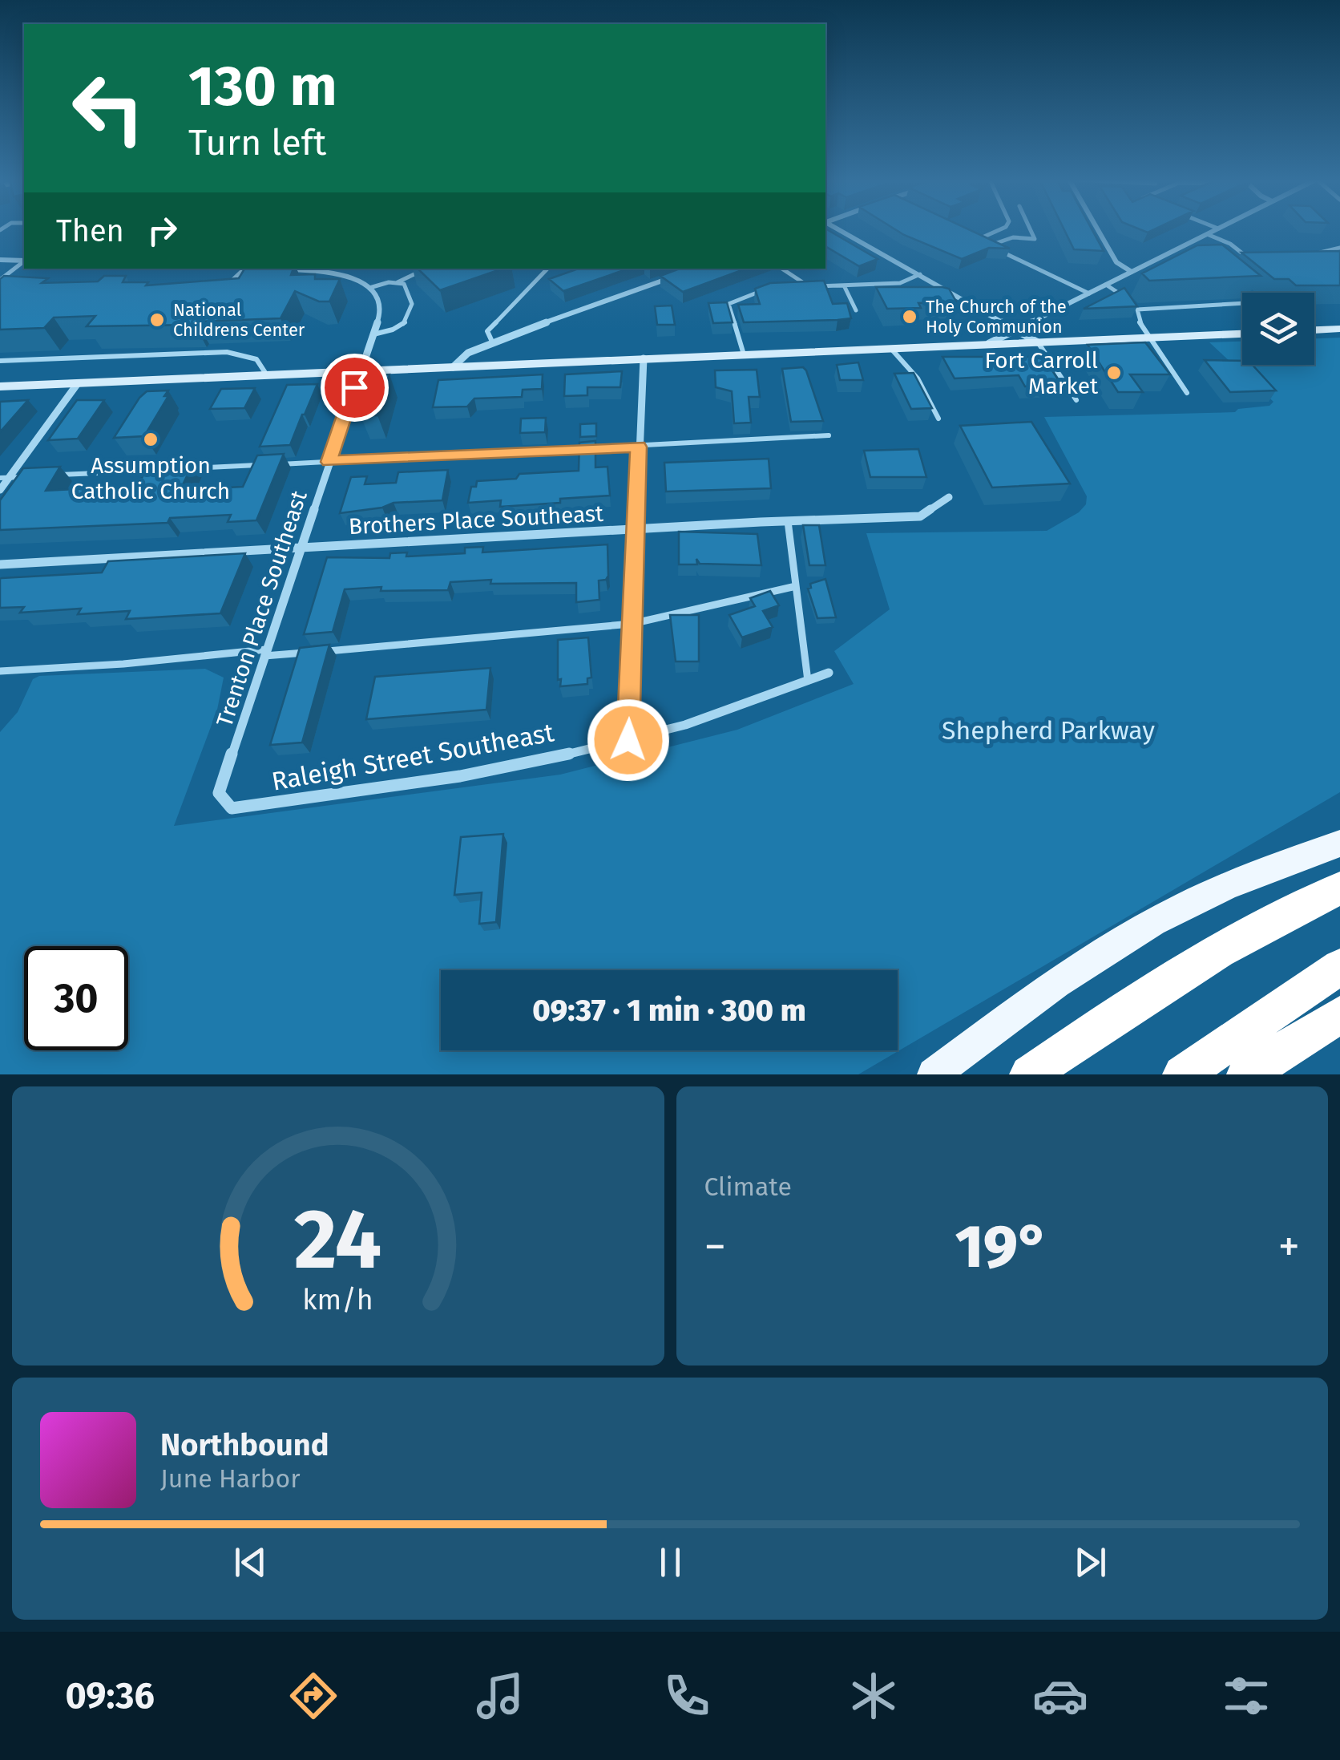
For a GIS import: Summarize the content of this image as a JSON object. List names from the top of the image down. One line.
{"streets":{"street":["Brothers Place Southeast","Trenton Place Southeast","Raleigh Street Southeast"]},"crossings":[["Brothers Place Southeast","Trenton Place Southeast"],["Trenton Place Southeast","Raleigh Street Southeast"]],"parks":["Shepherd Parkway"],"places":["The Church of the Holy Communion","National Childrens Center","Fort Carroll Market","Assumption Catholic Church"],"page":{"turn":["130 m","Turn left"],"then":"Then","limit":"30","trip":"09:37 · 1 min · 300 m","tile":"Climate","heat":["−","19°","+"],"song":["Northbound","June Harbor"],"tabs":"09:36","gauge":["24","km/h"]}}
